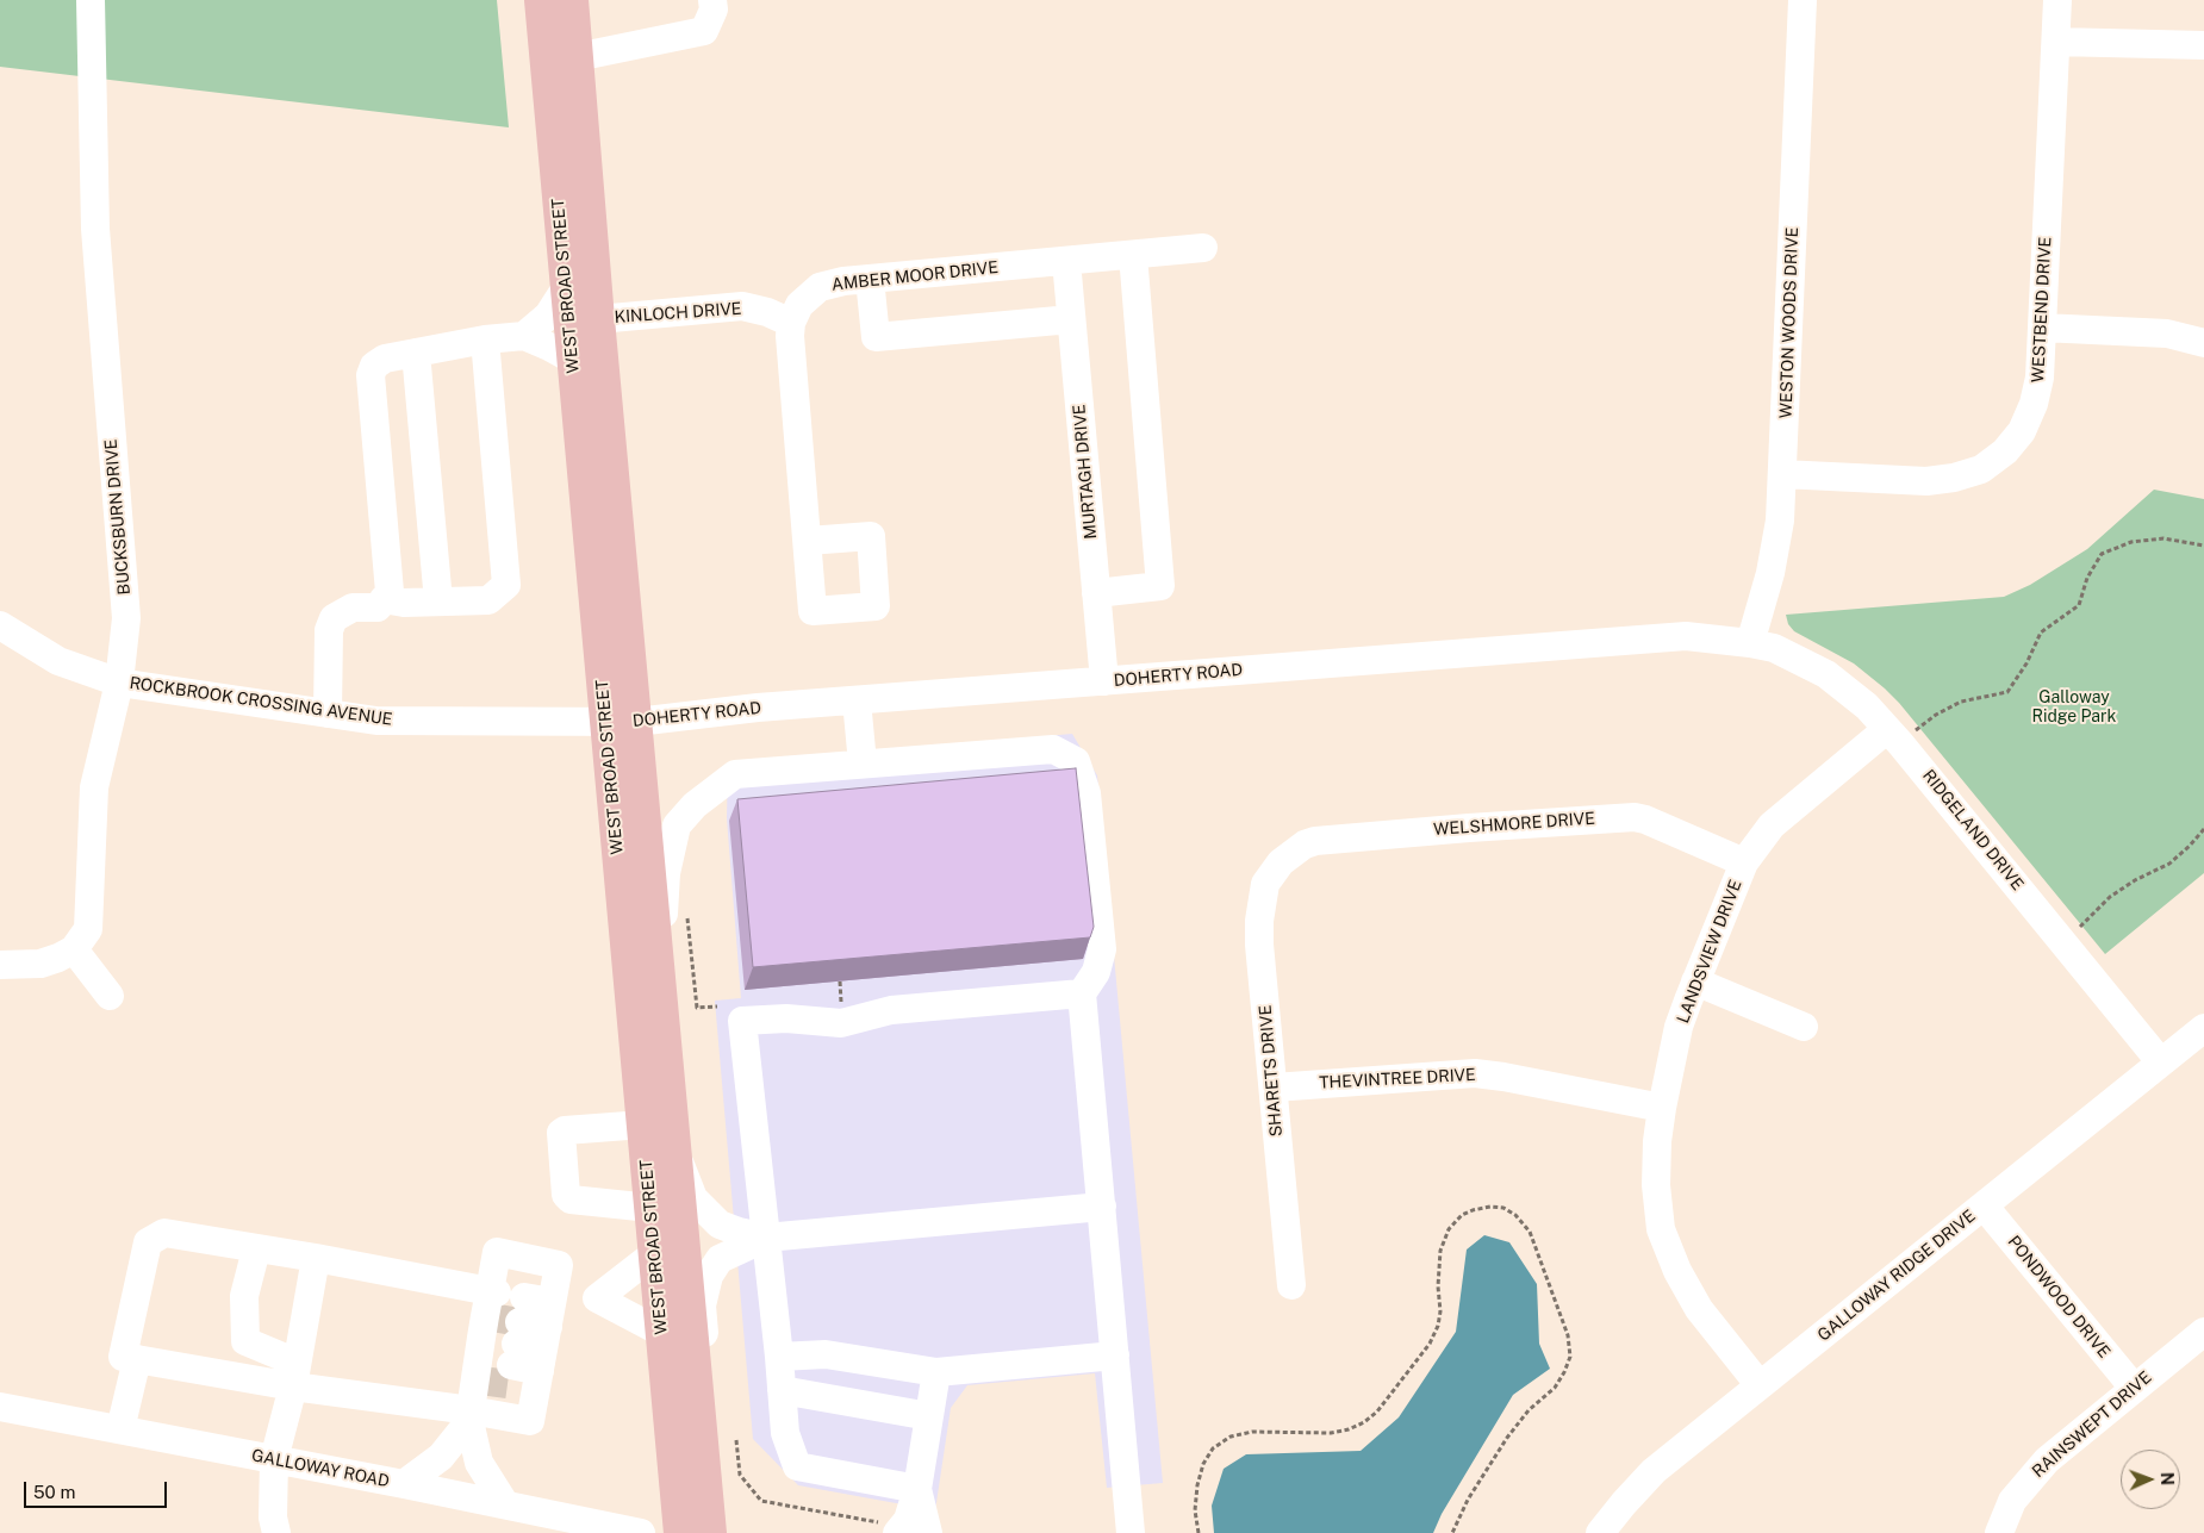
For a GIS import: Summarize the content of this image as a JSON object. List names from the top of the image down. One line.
{"streets":{"main road":["WEST BROAD STREET"],"street":["AMBER MOOR DRIVE","WESTBEND DRIVE","KINLOCH DRIVE","WESTON WOODS DRIVE","MURTAGH DRIVE","BUCKSBURN DRIVE","DOHERTY ROAD","ROCKBROOK CROSSING AVENUE","WELSHMORE DRIVE","RIDGELAND DRIVE","LANDSVIEW DRIVE","SHARETS DRIVE","THEVINTREE DRIVE","GALLOWAY RIDGE DRIVE","PONDWOOD DRIVE","RAINSWEPT DRIVE","GALLOWAY ROAD"]},"crossings":[["AMBER MOOR DRIVE","KINLOCH DRIVE"],["AMBER MOOR DRIVE","MURTAGH DRIVE"],["WEST BROAD STREET","KINLOCH DRIVE"],["WEST BROAD STREET","DOHERTY ROAD"],["WEST BROAD STREET","ROCKBROOK CROSSING AVENUE"],["WESTBEND DRIVE","WESTON WOODS DRIVE"],["WESTON WOODS DRIVE","DOHERTY ROAD"],["WESTON WOODS DRIVE","RIDGELAND DRIVE"],["MURTAGH DRIVE","DOHERTY ROAD"],["BUCKSBURN DRIVE","ROCKBROOK CROSSING AVENUE"],["DOHERTY ROAD","ROCKBROOK CROSSING AVENUE"],["DOHERTY ROAD","RIDGELAND DRIVE"],["WELSHMORE DRIVE","LANDSVIEW DRIVE"],["WELSHMORE DRIVE","SHARETS DRIVE"],["RIDGELAND DRIVE","LANDSVIEW DRIVE"],["RIDGELAND DRIVE","GALLOWAY RIDGE DRIVE"],["LANDSVIEW DRIVE","THEVINTREE DRIVE"],["LANDSVIEW DRIVE","GALLOWAY RIDGE DRIVE"],["SHARETS DRIVE","THEVINTREE DRIVE"],["GALLOWAY RIDGE DRIVE","PONDWOOD DRIVE"],["PONDWOOD DRIVE","RAINSWEPT DRIVE"]],"parks":["Galloway Ridge Park"],"scale_bar":"50 m","north":"right"}
